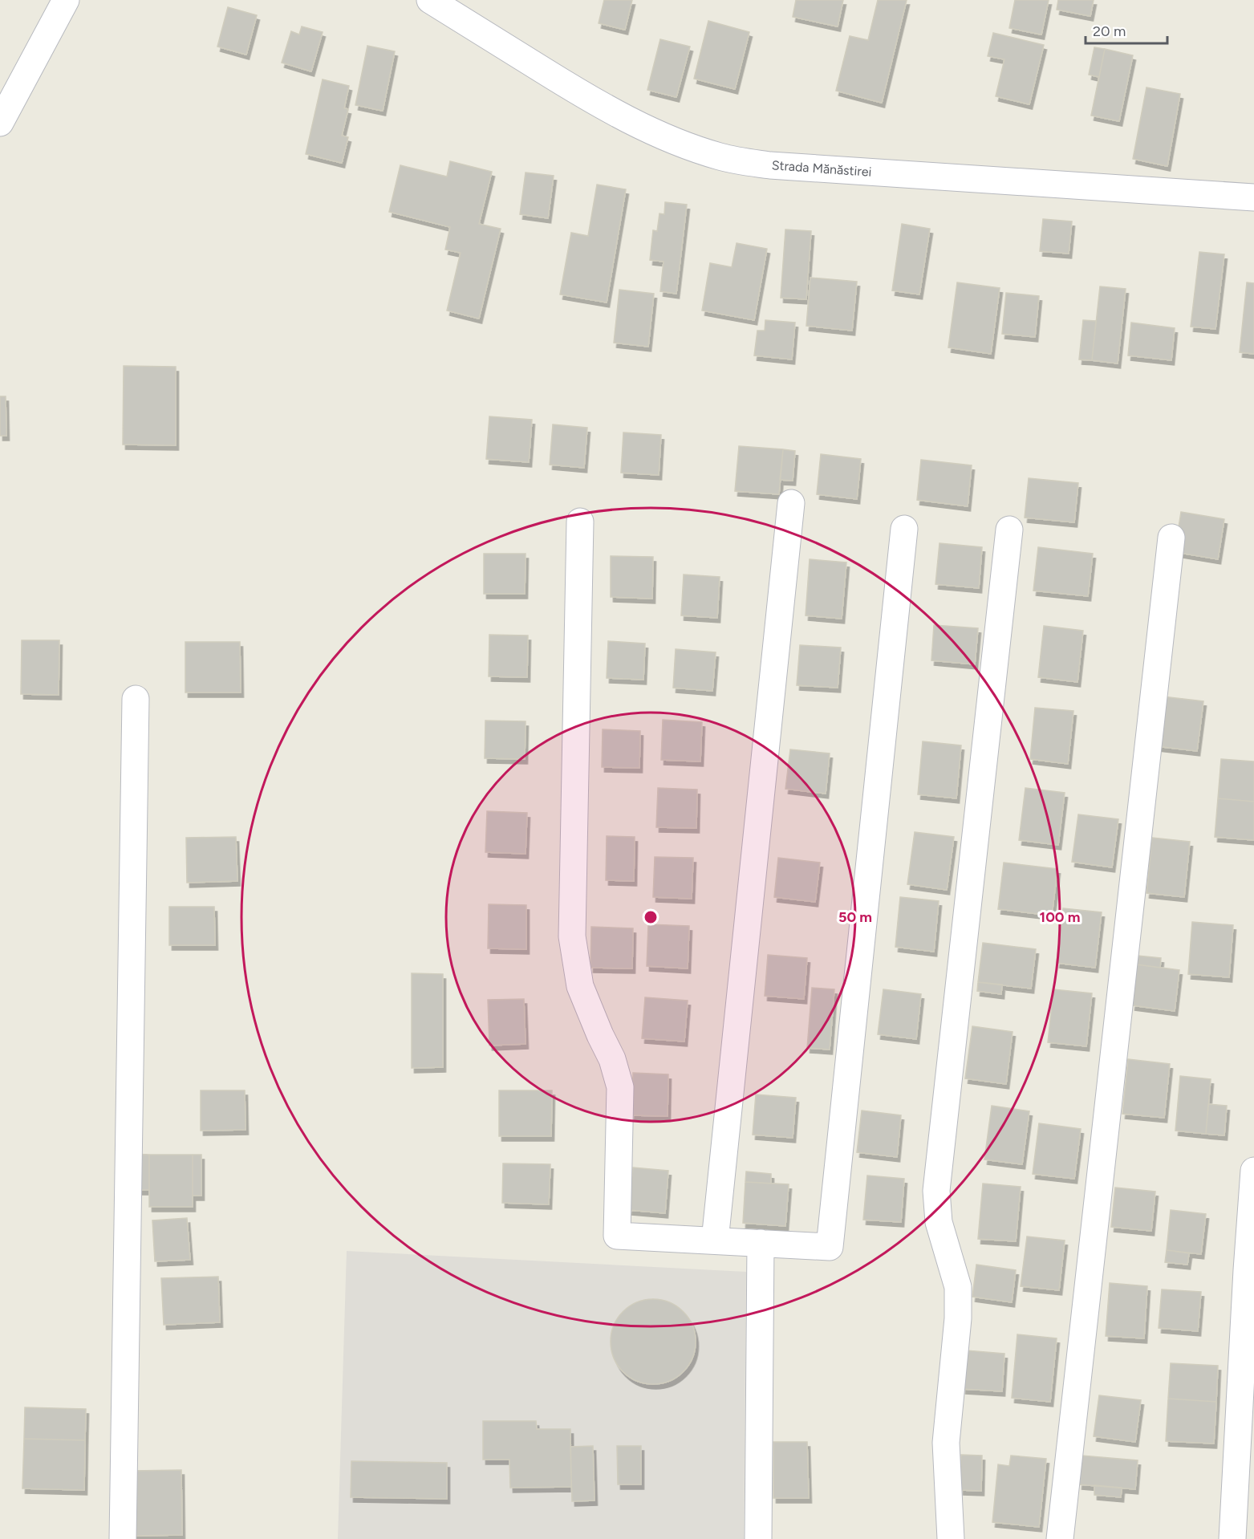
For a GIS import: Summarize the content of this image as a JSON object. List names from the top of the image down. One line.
{"streets":{"street":["Strada Mănăstirei"]},"scale_bar":"20 m","rings":["50 m","100 m"]}
